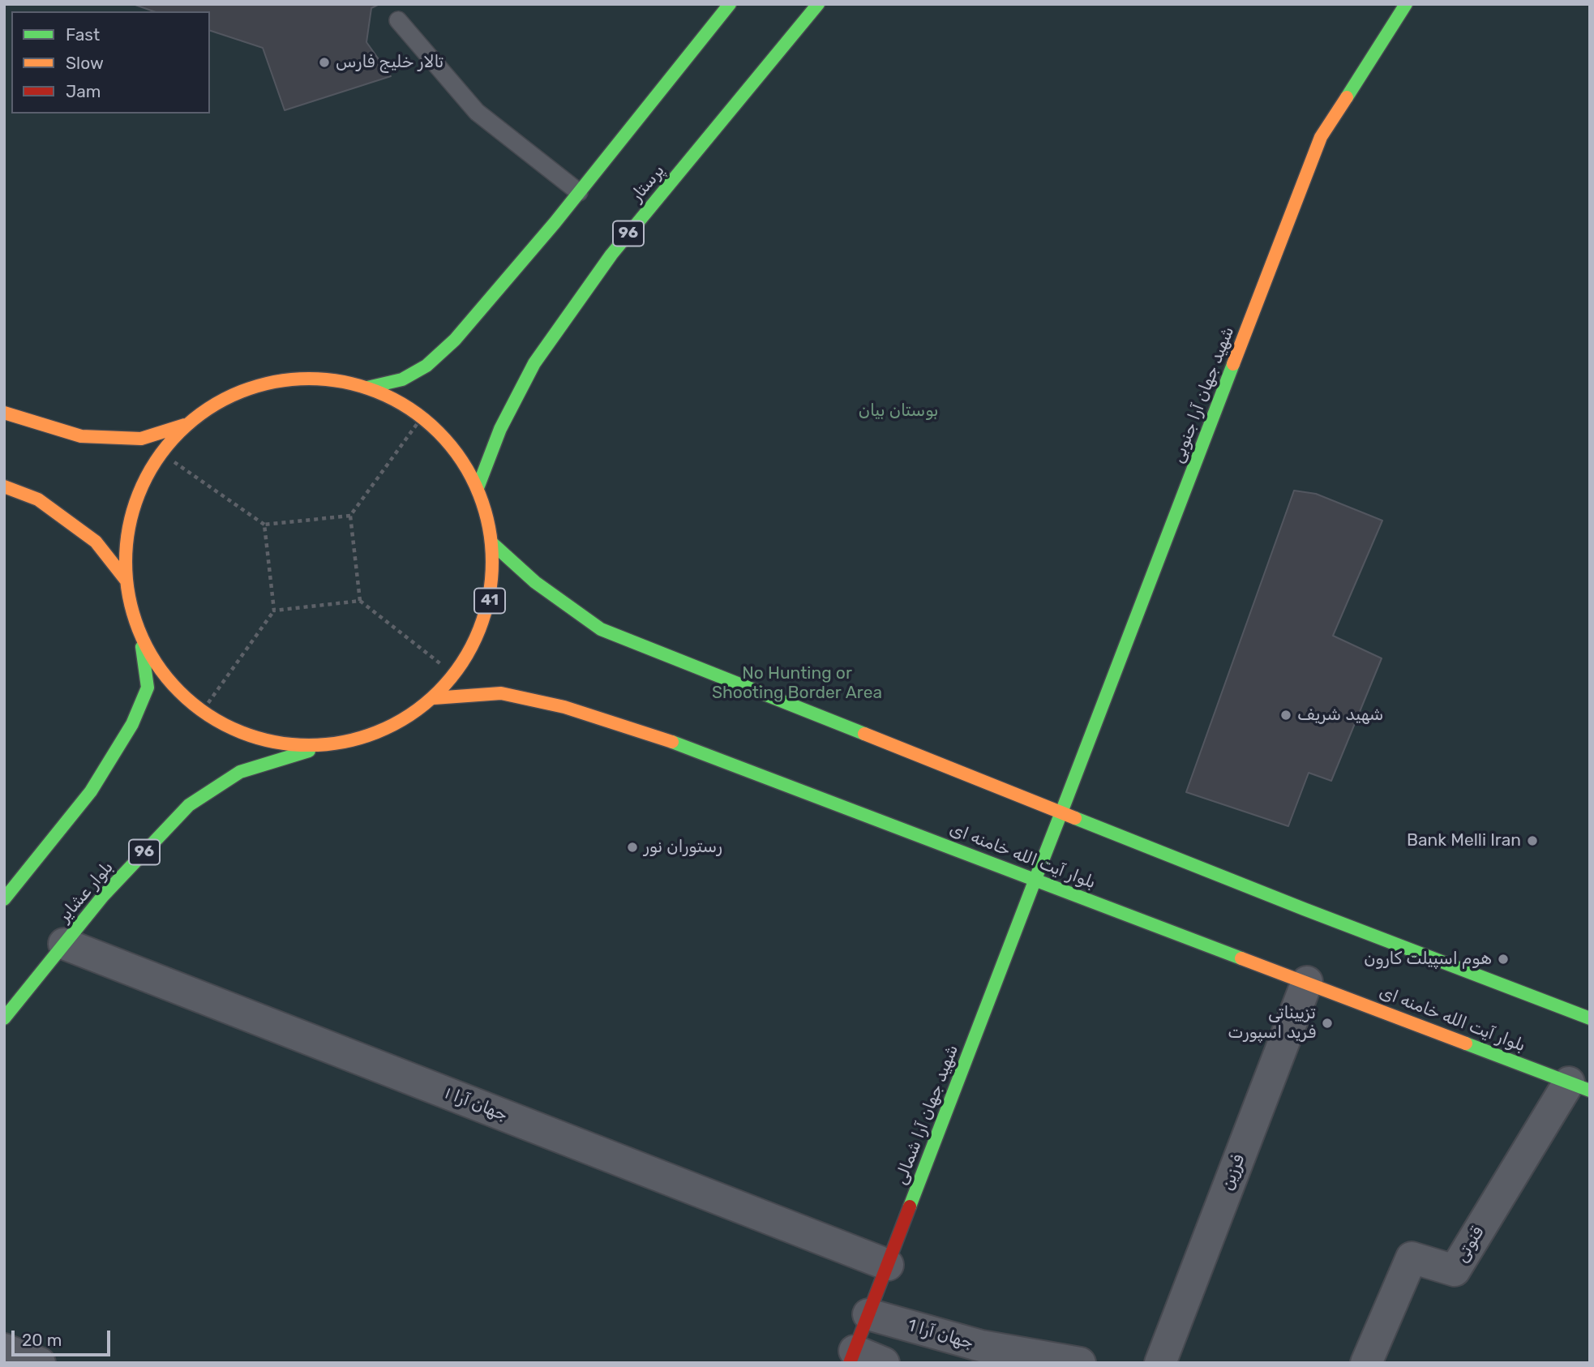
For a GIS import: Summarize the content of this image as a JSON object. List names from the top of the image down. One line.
{"streets":{"main road":["پرستار","96","شهید جهان آرا جنوبی","41","بلوار آیت الله خامنه ای","بلوار عشایر","شهید جهان آرا شمالی"],"street":["جهان آرا ۱","فرزین","قنوتی","جهان آرا 1"]},"crossings":[["پرستار","41"],["شهید جهان آرا جنوبی","بلوار آیت الله خامنه ای"],["شهید جهان آرا جنوبی","شهید جهان آرا شمالی"],["41","بلوار آیت الله خامنه ای"],["41","بلوار عشایر"],["بلوار آیت الله خامنه ای","شهید جهان آرا شمالی"],["بلوار آیت الله خامنه ای","فرزین"],["بلوار آیت الله خامنه ای","قنوتی"],["بلوار عشایر","جهان آرا ۱"],["جهان آرا ۱","شهید جهان آرا شمالی"],["شهید جهان آرا شمالی","جهان آرا 1"]],"parks":["بوستان بیان","No Hunting or Shooting Border Area"],"places":["تالار خلیج فارس","شهید شریف","Bank Melli Iran","رستوران نور","هوم اسپیلت کارون","تزییناتی فرید اسپورت"],"legend":["Fast","Slow","Jam"],"scale_bar":"20 m"}
